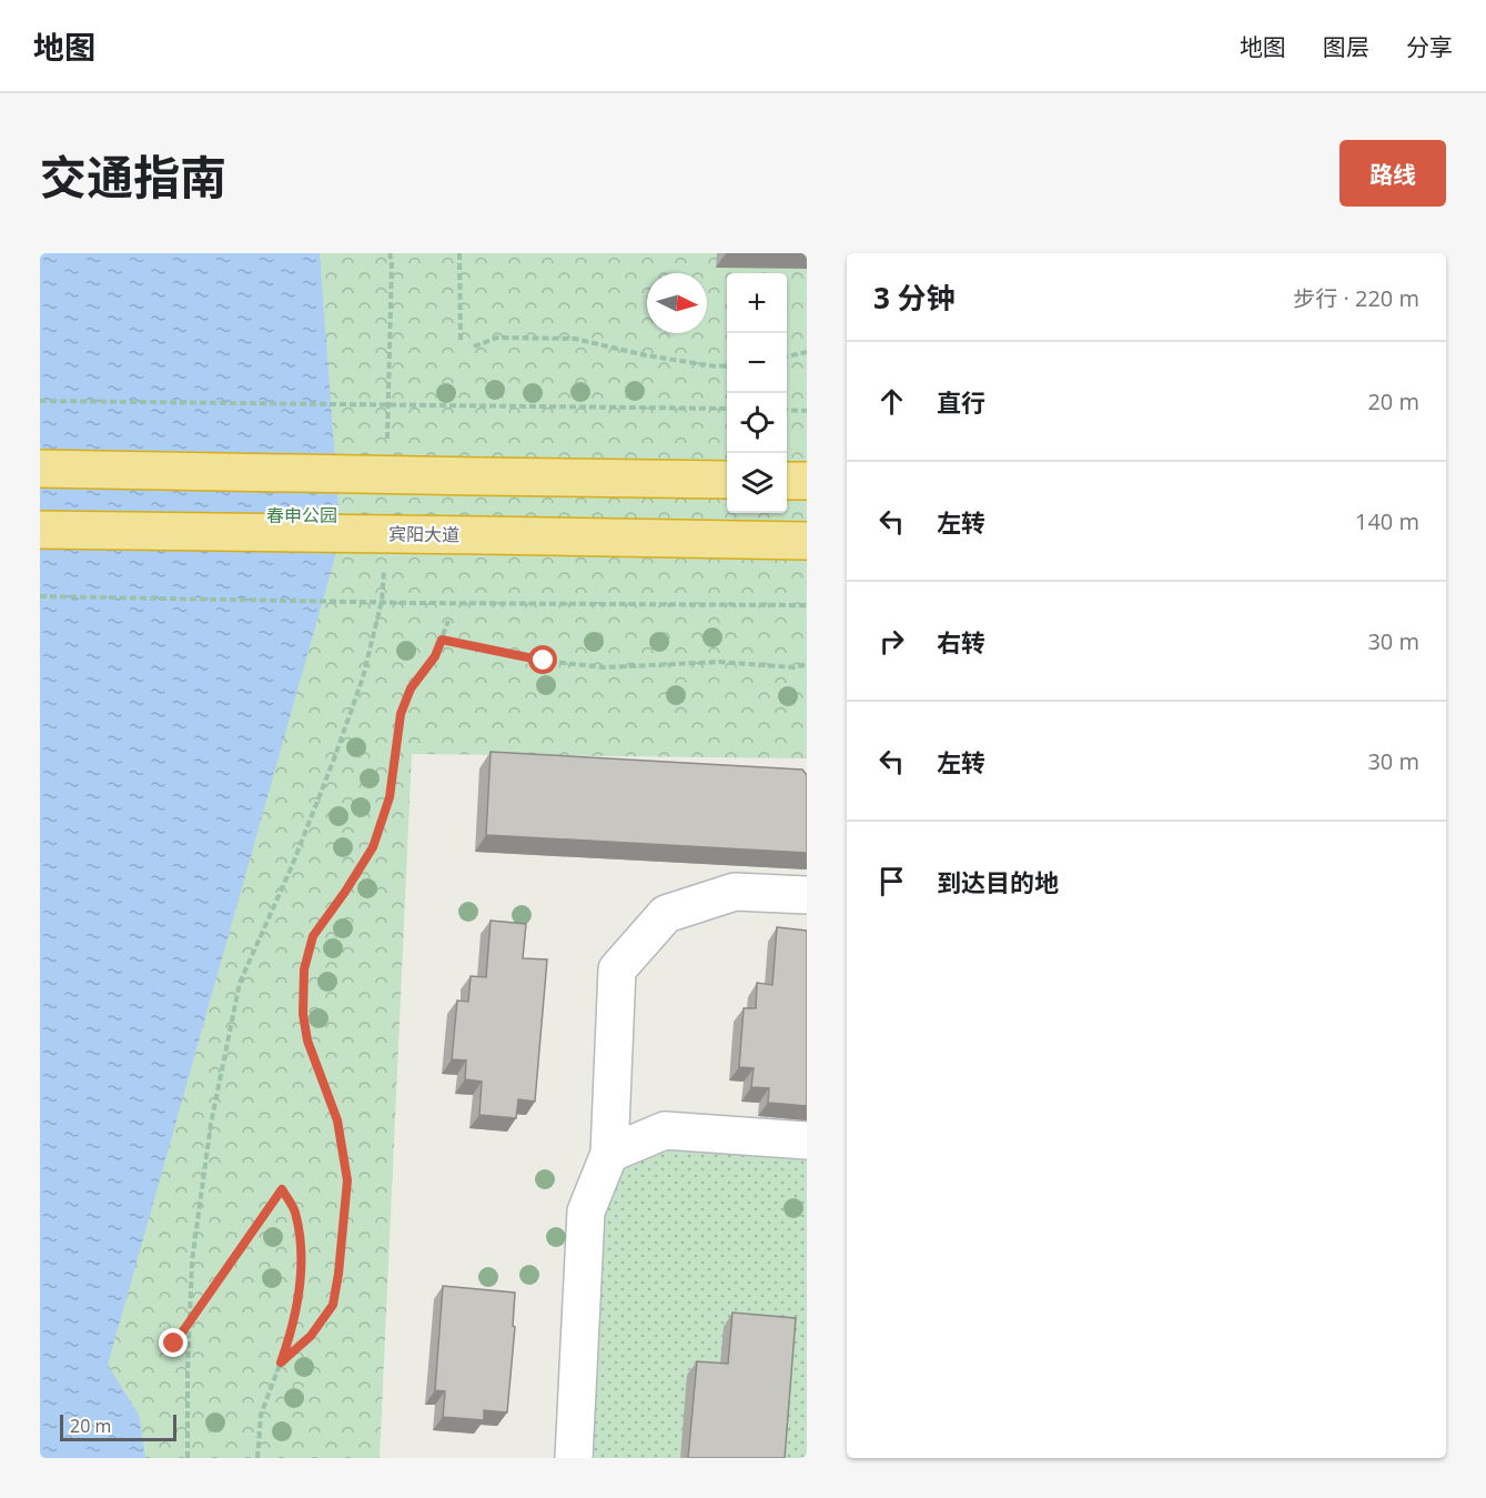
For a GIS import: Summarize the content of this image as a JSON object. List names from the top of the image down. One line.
{"streets":{"highway":["宾阳大道"]},"parks":["春申公园"],"scale_bar":"20 m","north":"right","page":{"header":"地图","nav":["地图","图层","分享"],"title":"交通指南","buttons":"路线","heading":["3 分钟","步行 · 220 m"],"map_buttons":["+","−"],"list":[["直行","20 m"],["左转","140 m"],["右转","30 m"],["左转","30 m"],"到达目的地"],"scale":"20 m"}}
